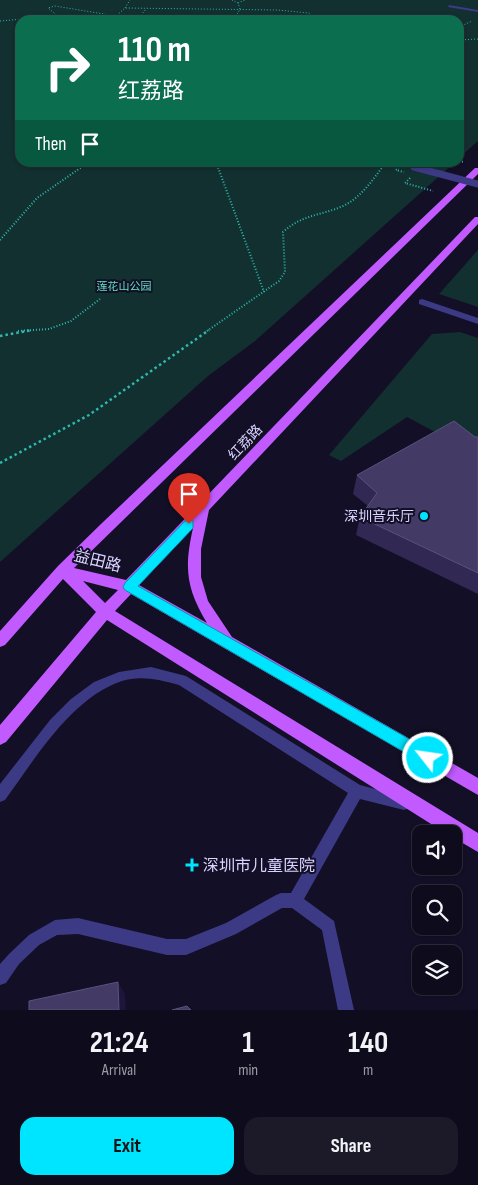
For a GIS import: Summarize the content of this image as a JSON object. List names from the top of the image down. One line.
{"streets":{"main road":["红荔路","益田路"]},"crossings":[["红荔路","益田路"]],"parks":["莲花山公园"],"places":{"other":["深圳音乐厅"],"health":["深圳市儿童医院"]},"page":{"turn":["110 m","红荔路"],"then":"Then","eta":["21:24","Arrival","1","min","140","m"],"buttons":["Exit","Share"]}}
